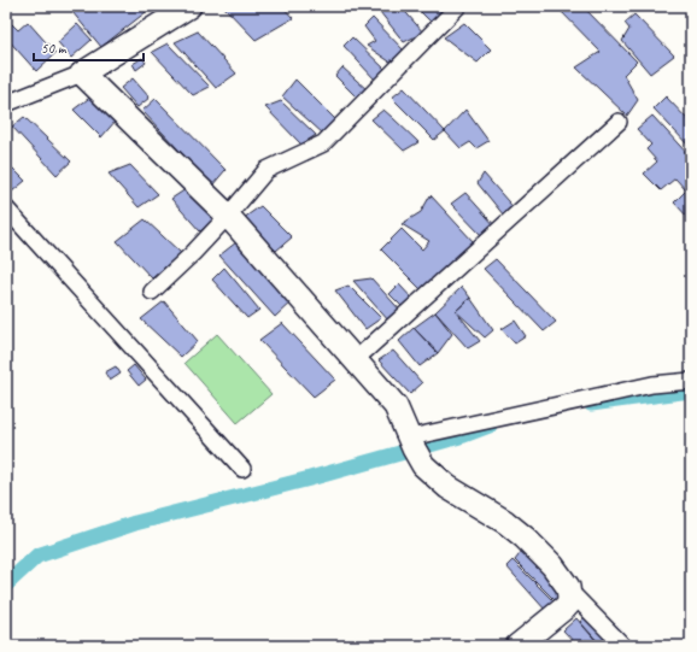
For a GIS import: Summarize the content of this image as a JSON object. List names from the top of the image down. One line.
{"scale_bar":"50 m"}
